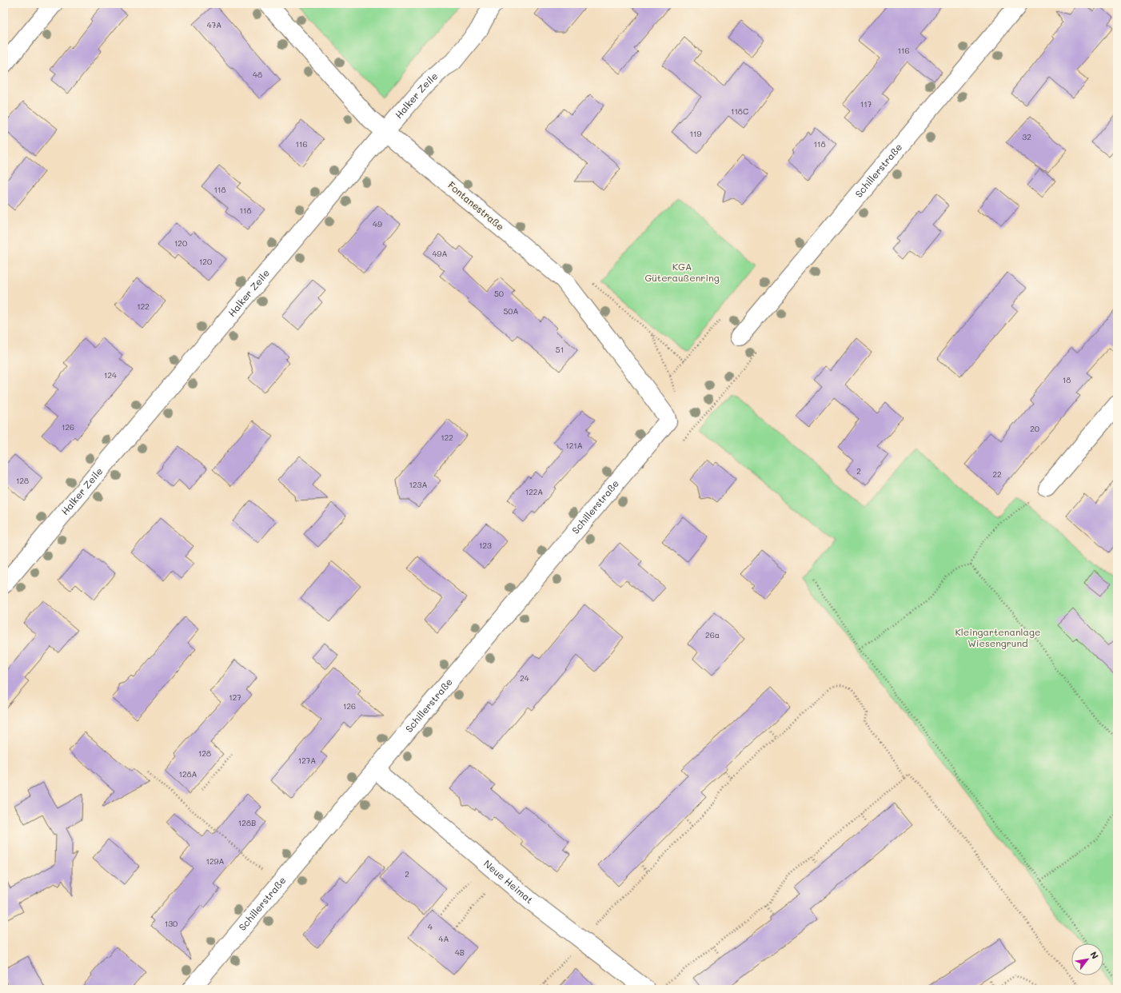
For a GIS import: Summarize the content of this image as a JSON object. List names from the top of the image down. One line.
{"streets":{"street":["Halker Zeile","Schillerstraße","Fontanestraße","Neue Heimat"]},"crossings":[["Halker Zeile","Fontanestraße"],["Schillerstraße","Fontanestraße"],["Schillerstraße","Neue Heimat"]],"parks":["KGA Güteraußenring","Kleingartenanlage Wiesengrund"],"house_numbers":["47A","116","48","117","118C","119","32","116","118","118","118","49","120","49A","120","50","122","50A","51","124","18","126","20","122","121A","2","22","128","123A","122A","123","26a","24","127","126","128","127A","128A","128B","129A","2","130","4","4A","4B"],"north":"top right"}
